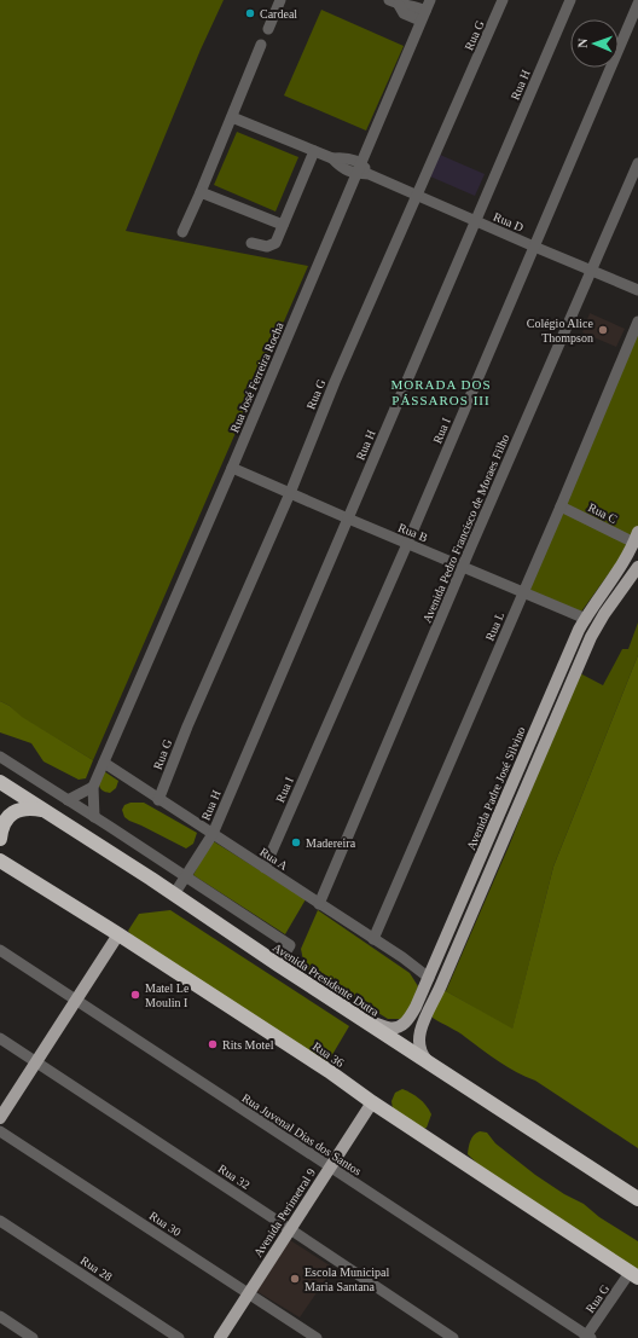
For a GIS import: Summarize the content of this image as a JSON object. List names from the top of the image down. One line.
{"streets":{"highway":["Avenida Presidente Dutra","Rua 36"],"main road":["Avenida Padre José Silvino","Avenida Perimetral 9"],"street":["Rua G","Rua H","Rua D","Rua José Ferreira Rocha","Rua I","Rua C","Avenida Pedro Francisco de Moraes Filho","Rua B","Rua L","Rua A","Rua Juvenal Dias dos Santos","Rua 32","Rua 30","Rua 28"]},"crossings":[["Rua G","Rua D"],["Rua G","Rua B"],["Rua G","Rua A"],["Rua G","Rua 36"],["Rua G","Rua Juvenal Dias dos Santos"],["Rua H","Rua D"],["Rua H","Rua B"],["Rua H","Rua A"],["Rua H","Avenida Presidente Dutra"],["Rua D","Rua José Ferreira Rocha"],["Rua D","Rua I"],["Rua D","Avenida Pedro Francisco de Moraes Filho"],["Rua José Ferreira Rocha","Rua B"],["Rua José Ferreira Rocha","Rua A"],["Rua I","Rua B"],["Rua I","Rua A"],["Rua C","Rua L"],["Rua C","Avenida Padre José Silvino"],["Avenida Pedro Francisco de Moraes Filho","Rua B"],["Avenida Pedro Francisco de Moraes Filho","Rua A"],["Rua B","Rua L"],["Rua B","Avenida Padre José Silvino"],["Rua L","Rua A"],["Avenida Padre José Silvino","Rua A"],["Avenida Padre José Silvino","Avenida Presidente Dutra"],["Rua 36","Avenida Perimetral 9"],["Rua Juvenal Dias dos Santos","Avenida Perimetral 9"],["Rua 32","Avenida Perimetral 9"],["Avenida Perimetral 9","Rua 30"]],"districts":["MORADA DOS PÁSSAROS III"],"places":["Cardeal","Colégio Alice Thompson","Madereira","Matel Le Moulin I","Rits Motel","Escola Municipal Maria Santana"],"north":"left"}
